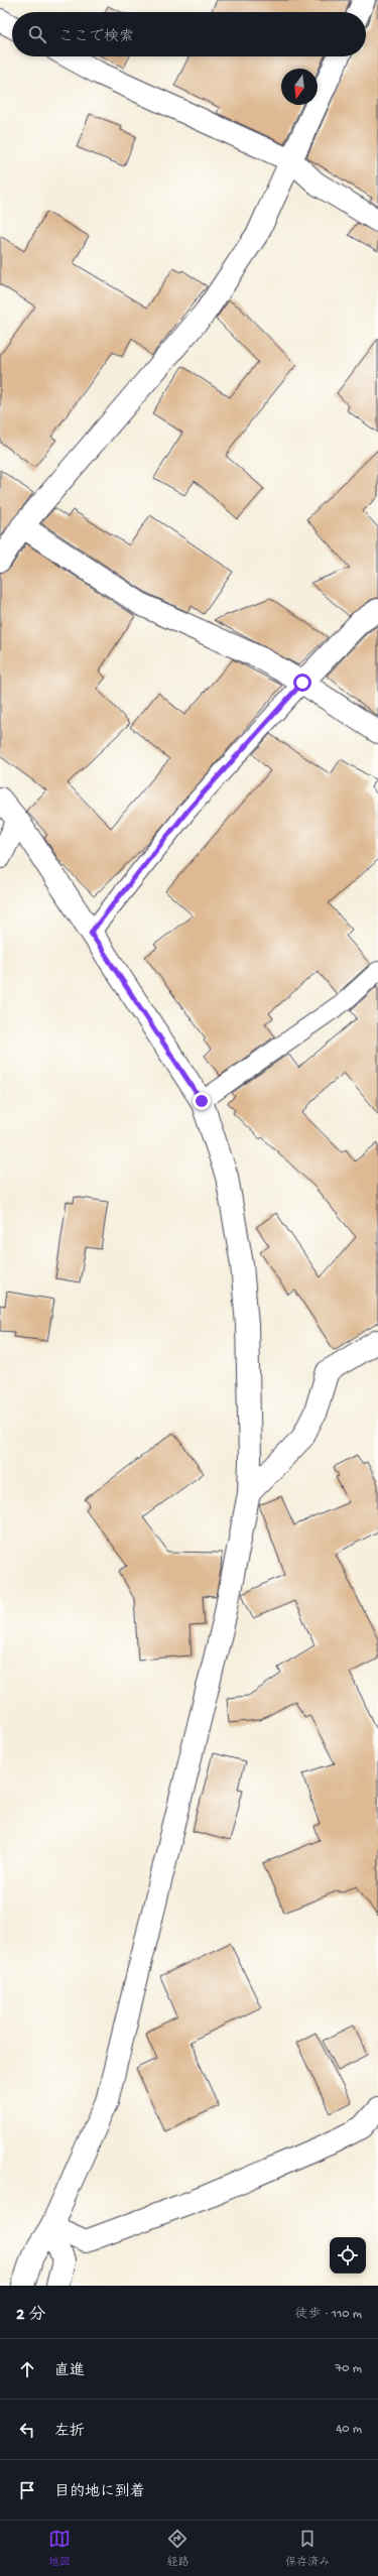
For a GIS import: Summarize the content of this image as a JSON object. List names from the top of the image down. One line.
{"north":"bottom","page":{"search":"ここで検索","heading":["2 分","徒歩 · 110 m"],"list":[["直進","70 m"],["左折","40 m"],"目的地に到着"],"nav":["地図","経路","保存済み"]}}
